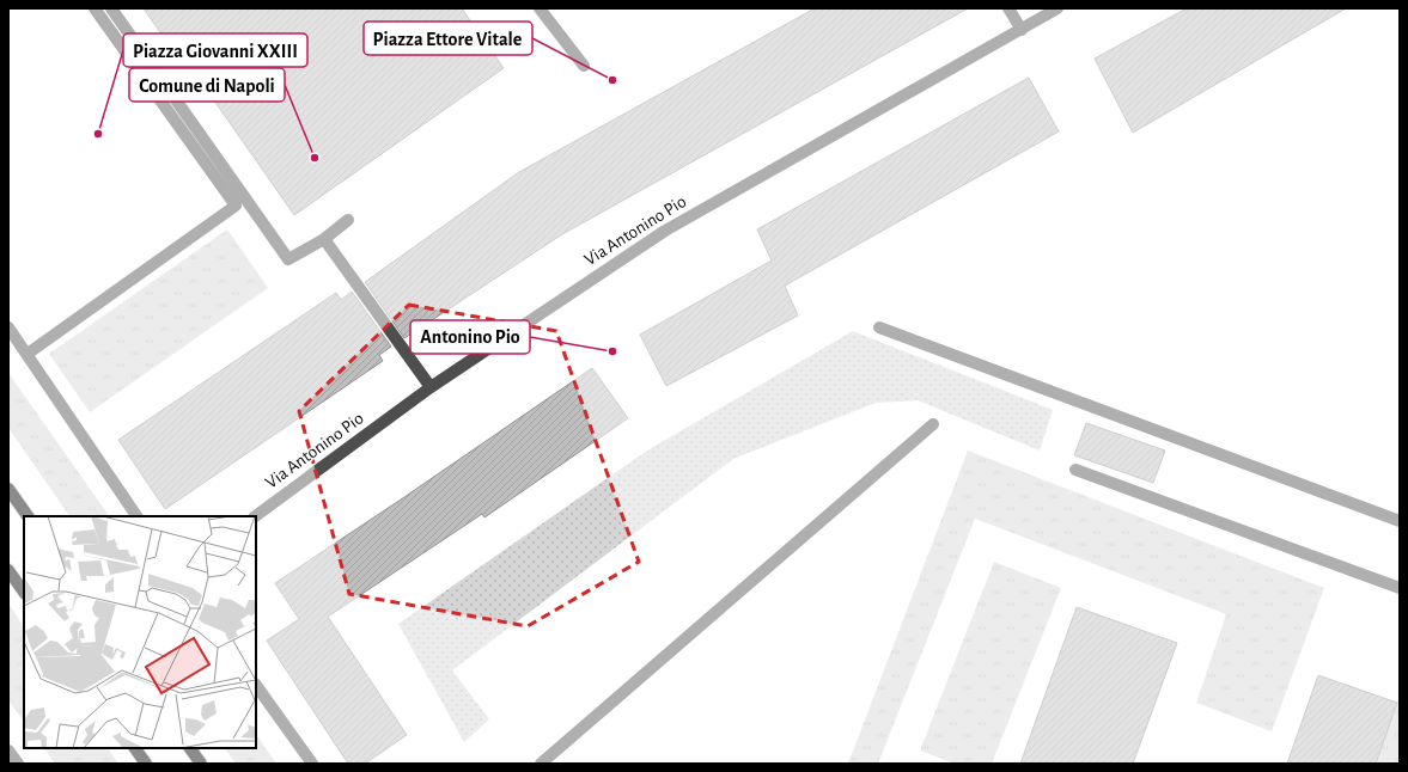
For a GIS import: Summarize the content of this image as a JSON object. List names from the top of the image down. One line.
{"streets":{"street":["Via Antonino Pio"]},"places":["Piazza Ettore Vitale","Piazza Giovanni XXIII","Comune di Napoli","Antonino Pio"]}
